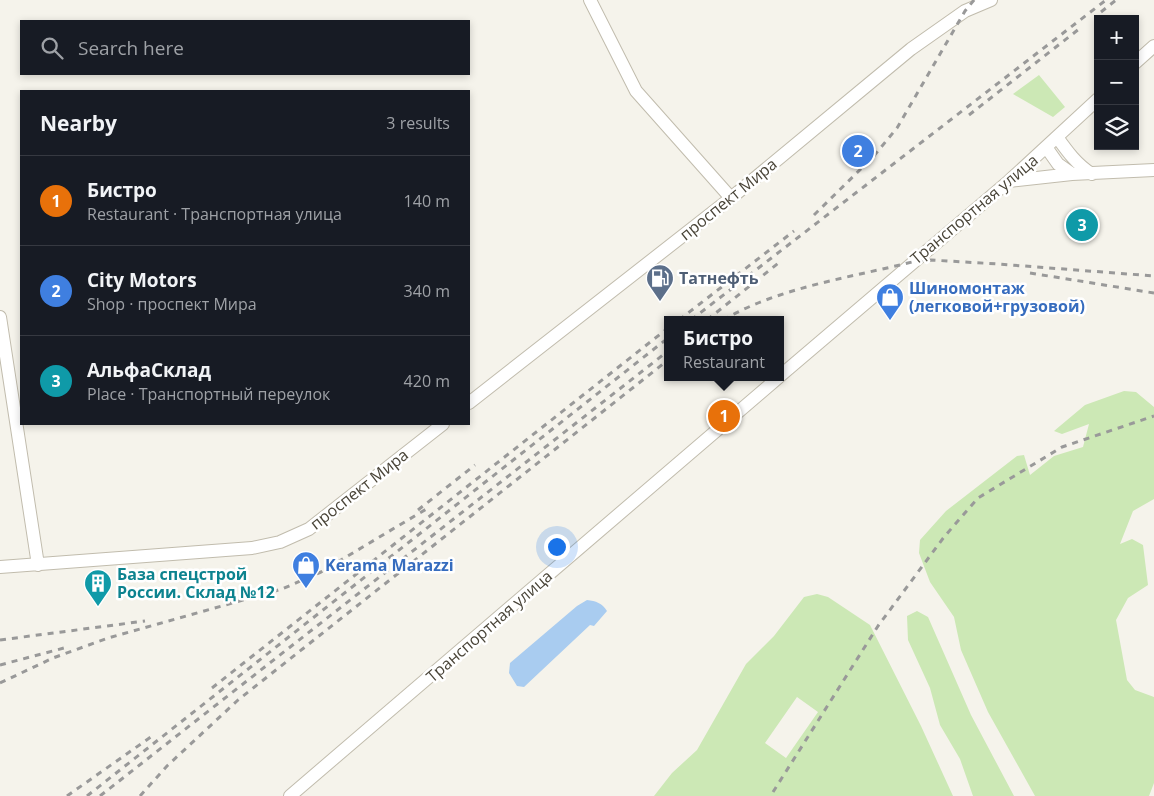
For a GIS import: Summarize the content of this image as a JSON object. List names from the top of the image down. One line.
{"streets":{"street":["проспект Мира","Транспортная улица"]},"places":{"fuel station":["Татнефть"],"shop":["Шиномонтаж (легковой+грузовой)","Kerama Marazzi"],"building":["База спецстрой России. Склад №12"]},"page":{"map_buttons":["+","−"],"search":"Search here","heading":["Nearby","3 results"],"pins":["2","3","1"],"list":[{"mark":"1","name":"Бистро","note":"Restaurant · Транспортная улица","value":"140 m"},{"mark":"2","name":"City Motors","note":"Shop · проспект Мира","value":"340 m"},{"mark":"3","name":"АльфаСклад","note":"Place · Транспортный переулок","value":"420 m"}],"popup":["Бистро","Restaurant"]}}
